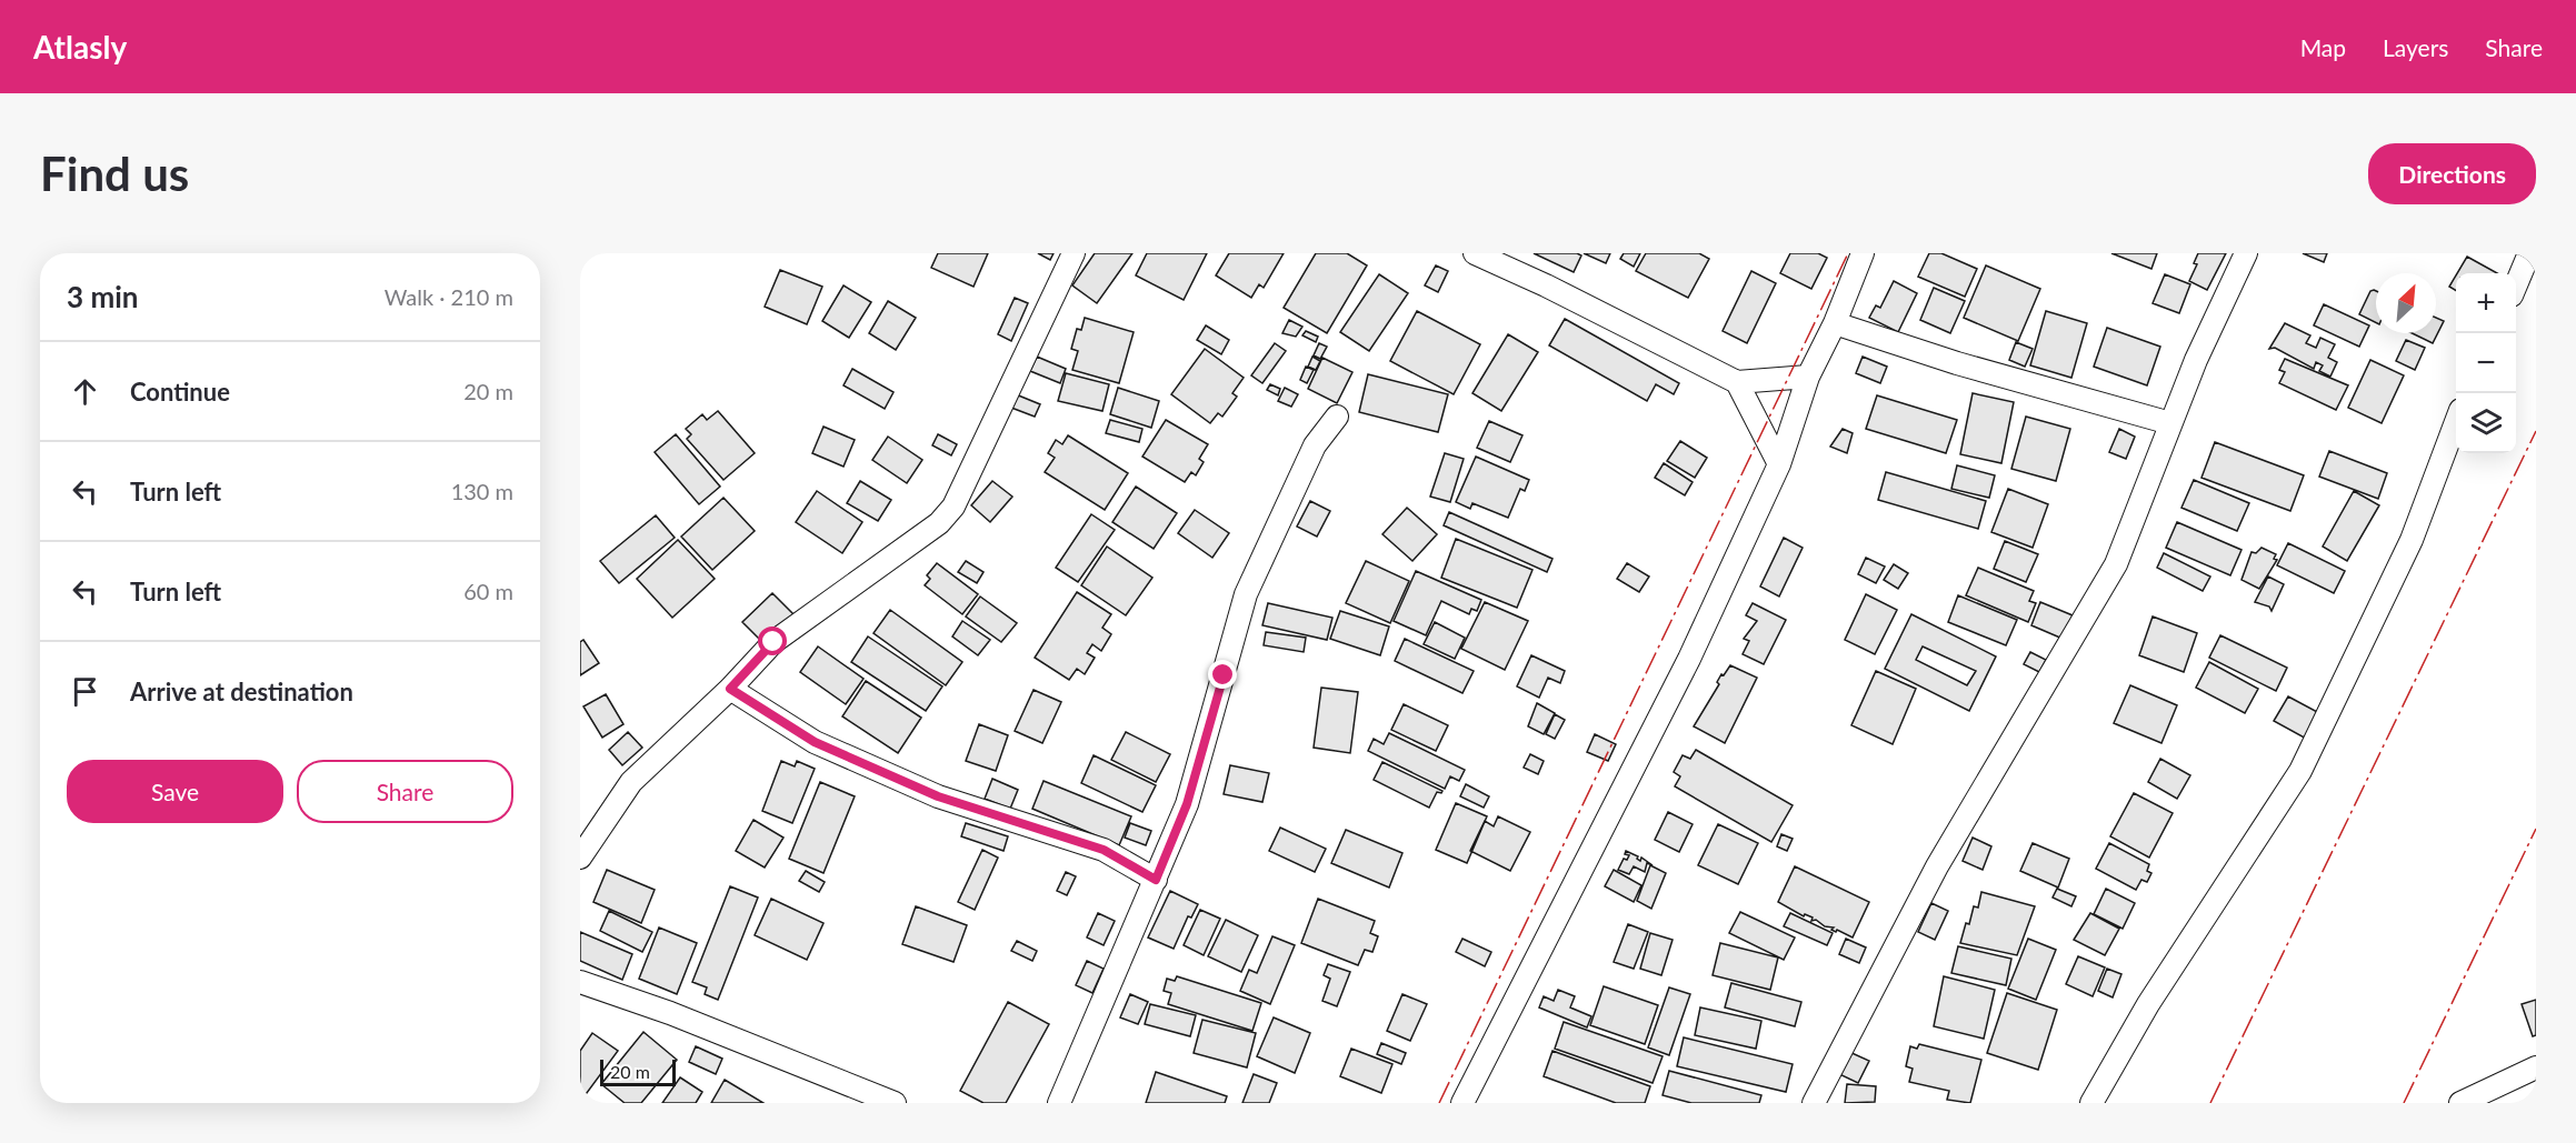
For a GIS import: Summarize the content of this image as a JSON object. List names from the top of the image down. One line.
{"scale_bar":"20 m","north":"top right","page":{"header":"Atlasly","nav":["Map","Layers","Share"],"buttons":["Directions",["Save","Share"]],"title":"Find us","heading":["3 min","Walk · 210 m"],"map_buttons":["+","−"],"list":[["Continue","20 m"],["Turn left","130 m"],["Turn left","60 m"],"Arrive at destination"],"scale":"20 m"}}
